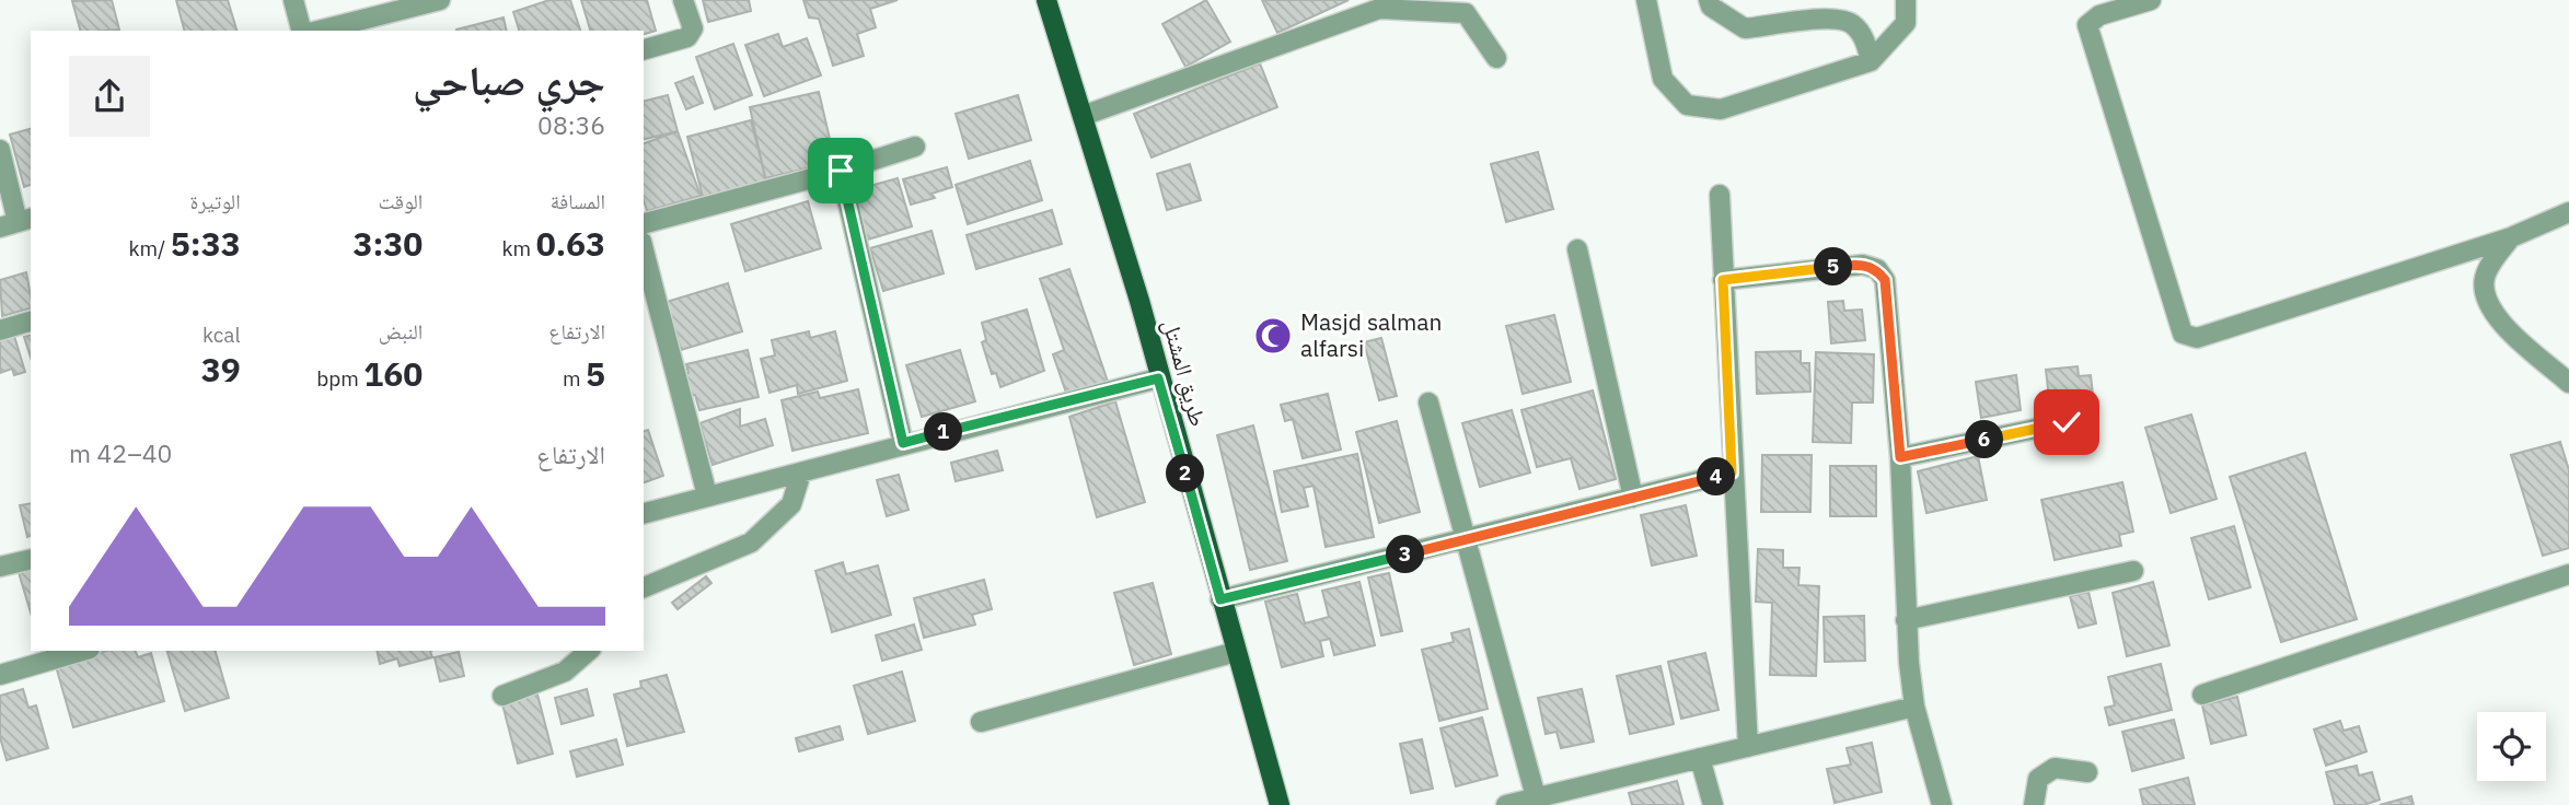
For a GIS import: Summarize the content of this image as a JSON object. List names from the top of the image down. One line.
{"streets":{"main road":["طريق المشتل"]},"places":{"mosque":["Masjd salman alfarsi"]},"page":{"heading":["جري صباحي","08:36"],"stats":[["المسافة","0.63 km"],["الوقت","3:30"],["الوتيرة","5:33 /km"],["الارتفاع","5 m"],["النبض","160 bpm"],["kcal","39"]],"pins":["5","1","6","2","4","3"],"chart":["الارتفاع","40–42 m"]}}
